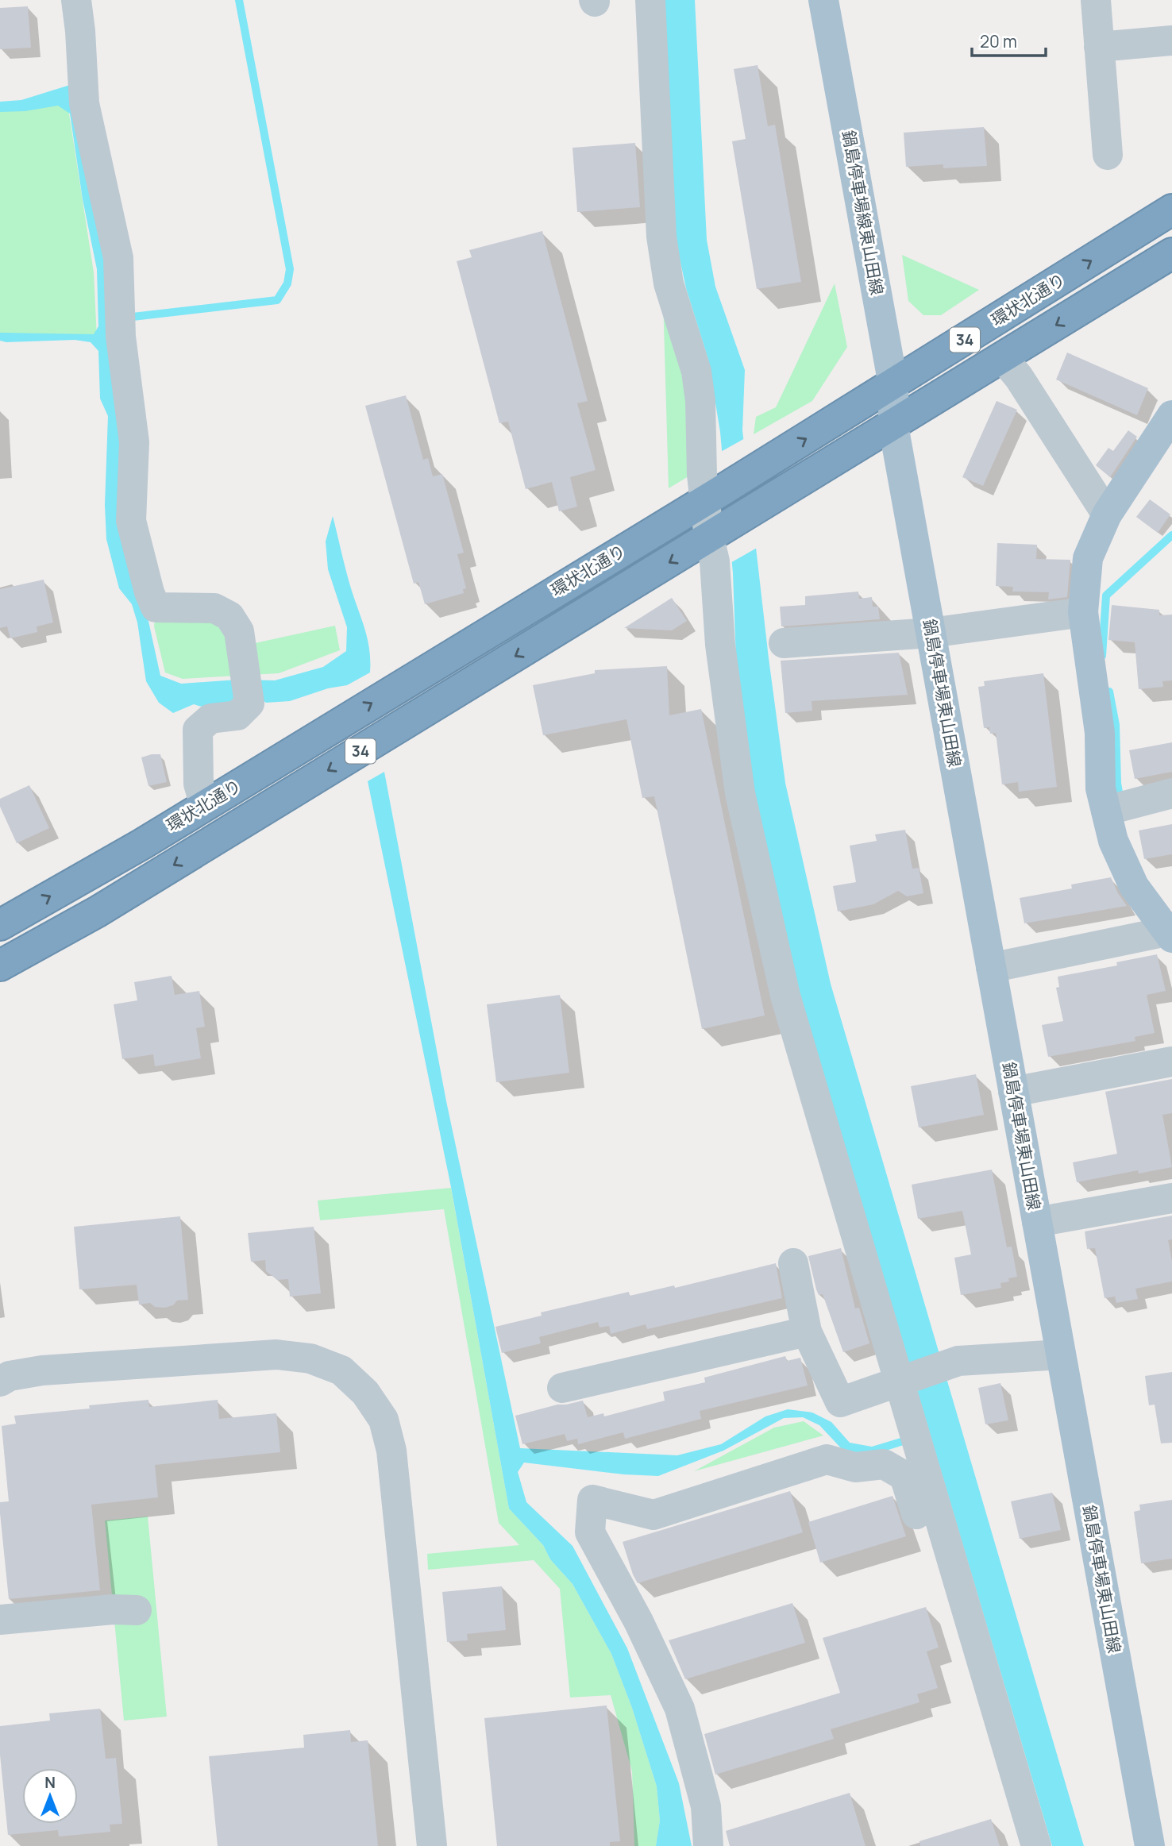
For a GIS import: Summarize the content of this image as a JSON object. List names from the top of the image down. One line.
{"streets":{"highway":["環状北通り","34"],"main road":["鍋島停車場線東山田線","鍋島停車場東山田線"]},"crossings":[["鍋島停車場線東山田線","環状北通り"],["鍋島停車場線東山田線","鍋島停車場東山田線"],["環状北通り","鍋島停車場東山田線"]],"scale_bar":"20 m","north":"top"}
